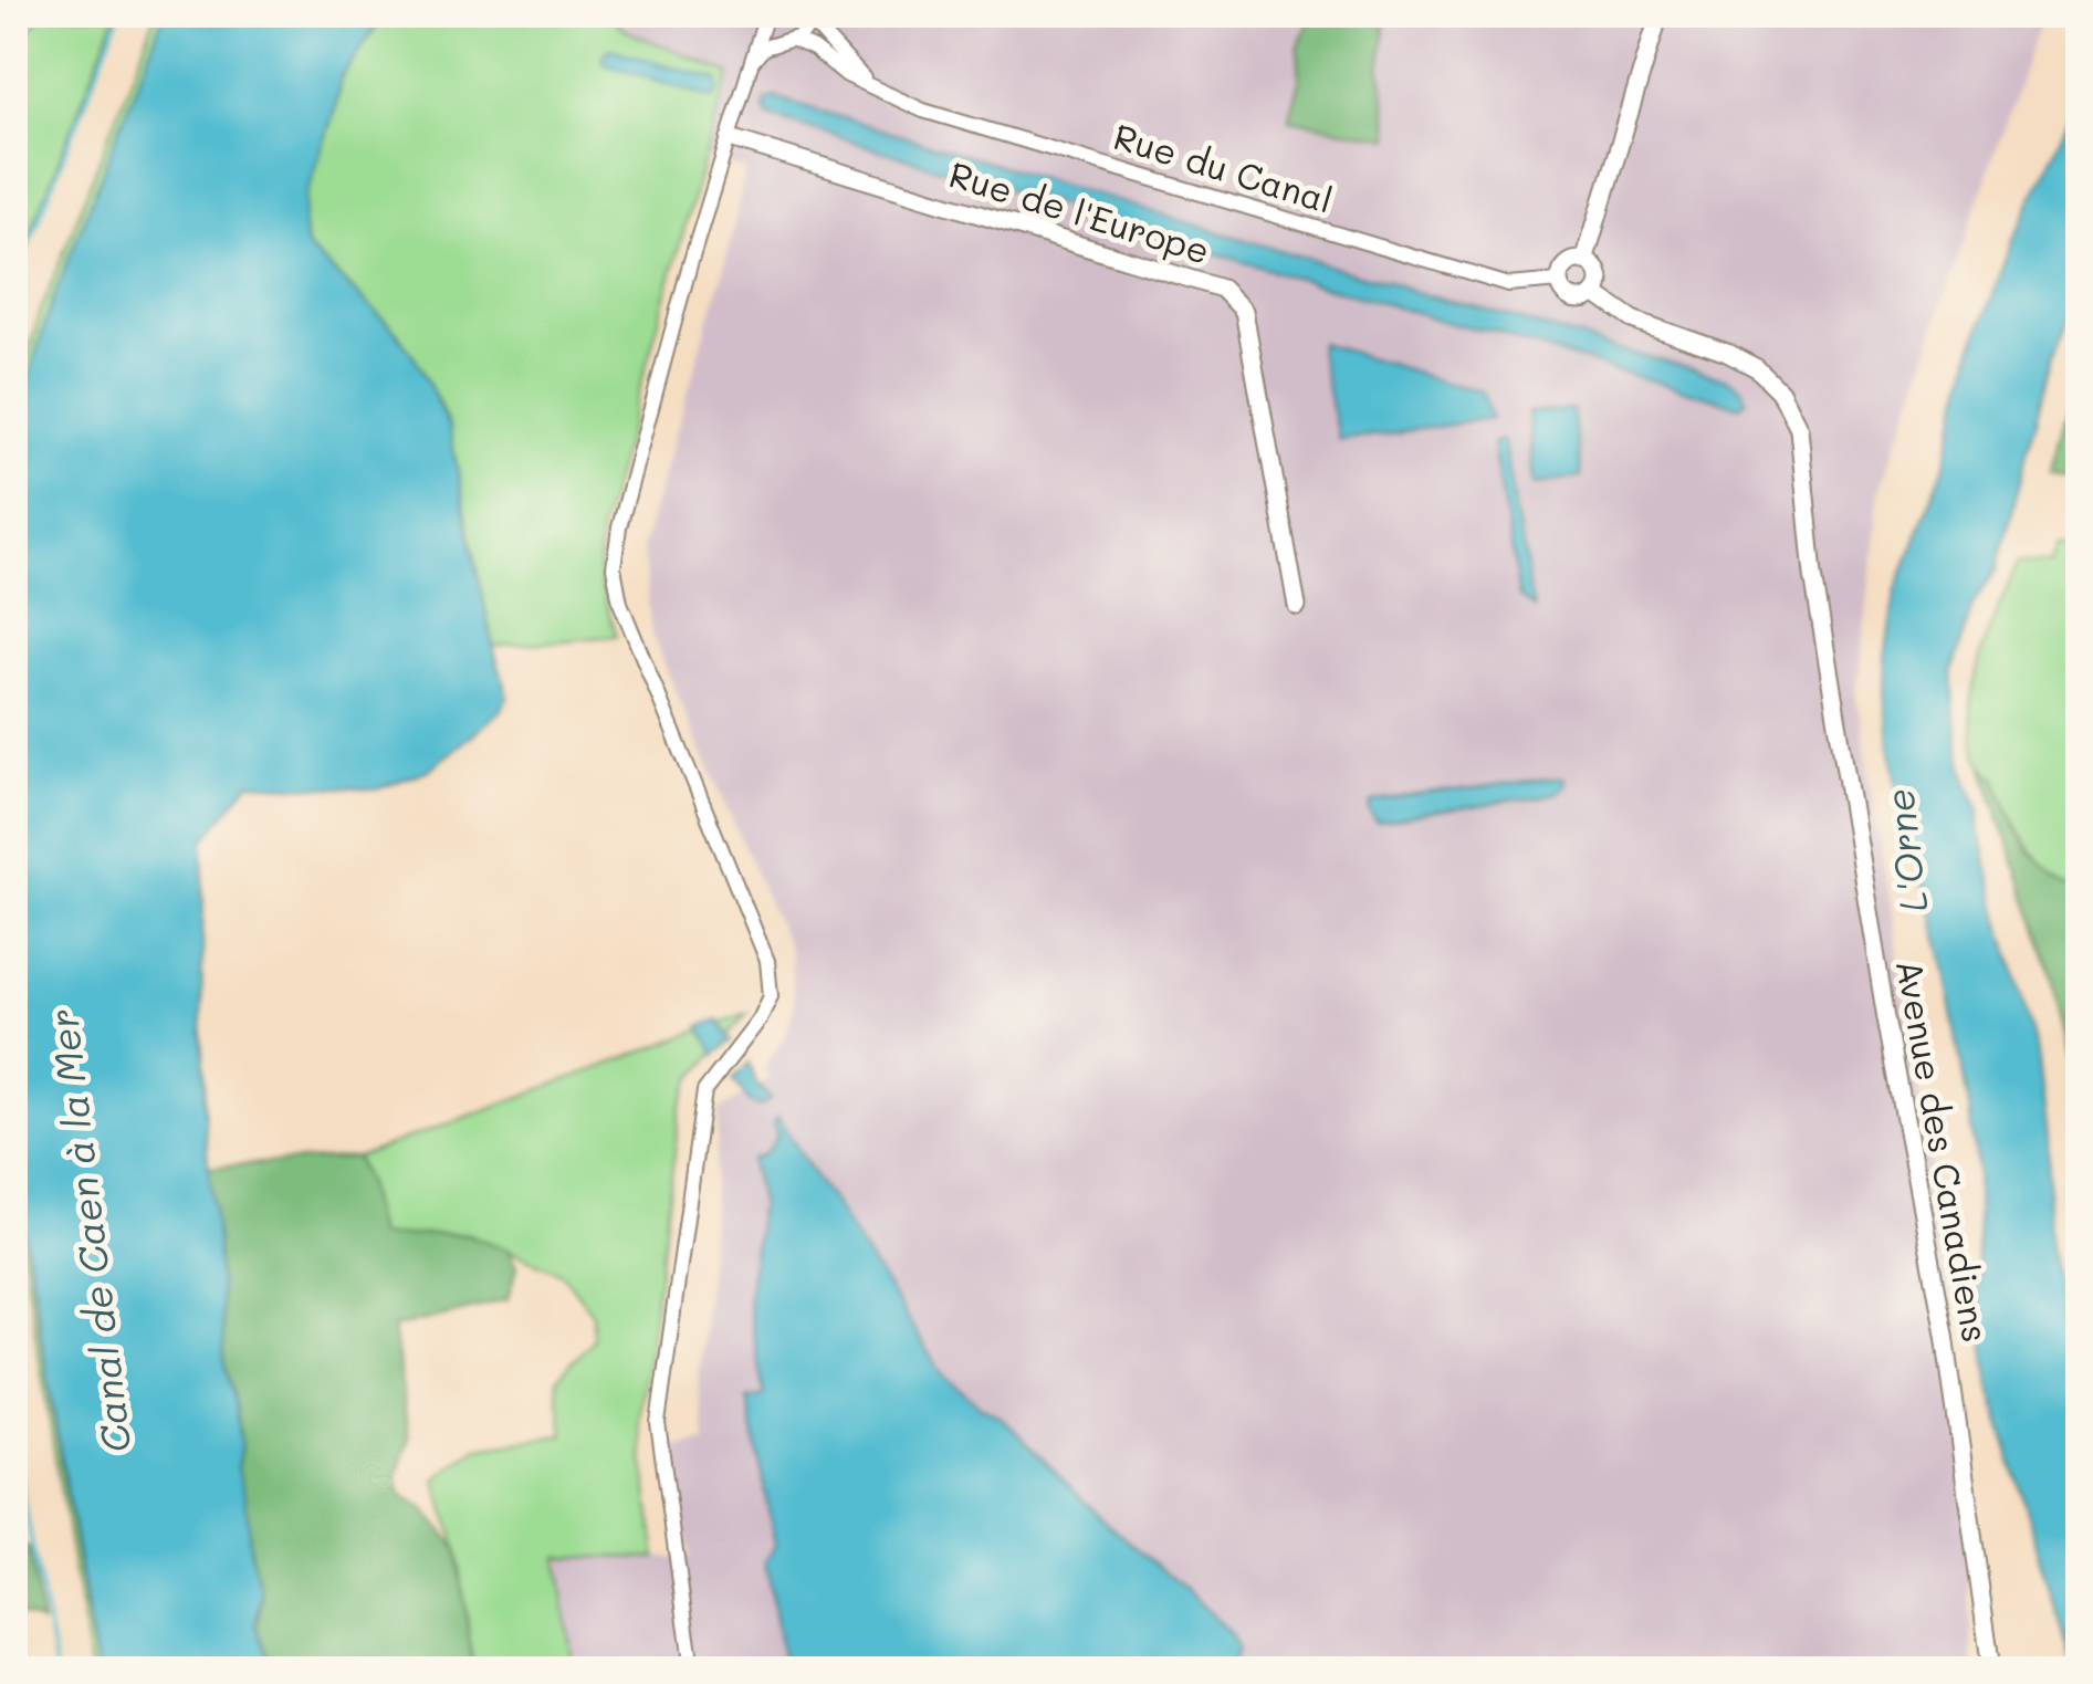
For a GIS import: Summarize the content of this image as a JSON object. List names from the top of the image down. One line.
{"streets":{"street":["Rue du Canal","Rue de l'Europe","Avenue des Canadiens"]},"crossings":[["Rue du Canal","Avenue des Canadiens"]],"water":["L'Orne","Canal de Caen à la Mer"]}
